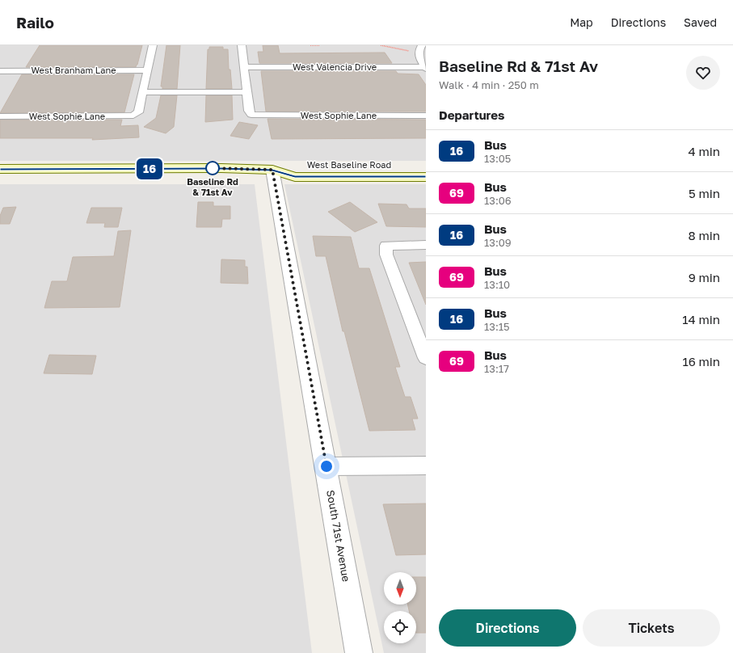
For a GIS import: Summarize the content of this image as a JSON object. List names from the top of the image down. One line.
{"streets":{"main road":["West Baseline Road"],"street":["West Valencia Drive","West Branham Lane","West Sophie Lane","South 71st Avenue"]},"crossings":[["West Baseline Road","South 71st Avenue"]],"places":["Baseline Rd & 71st Av"],"lines":["bus line 16"],"north":"bottom","page":{"header":"Railo","nav":["Map","Directions","Saved"],"on_map":"16","heading":[["Baseline Rd & 71st Av","Walk · 4 min · 250 m"],"Departures"],"list":[{"mark":"16","name":"Bus","note":"13:05","value":"4 min"},{"mark":"69","name":"Bus","note":"13:06","value":"5 min"},{"mark":"16","name":"Bus","note":"13:09","value":"8 min"},{"mark":"69","name":"Bus","note":"13:10","value":"9 min"},{"mark":"16","name":"Bus","note":"13:15","value":"14 min"},{"mark":"69","name":"Bus","note":"13:17","value":"16 min"}],"buttons":["Directions","Tickets"]}}
